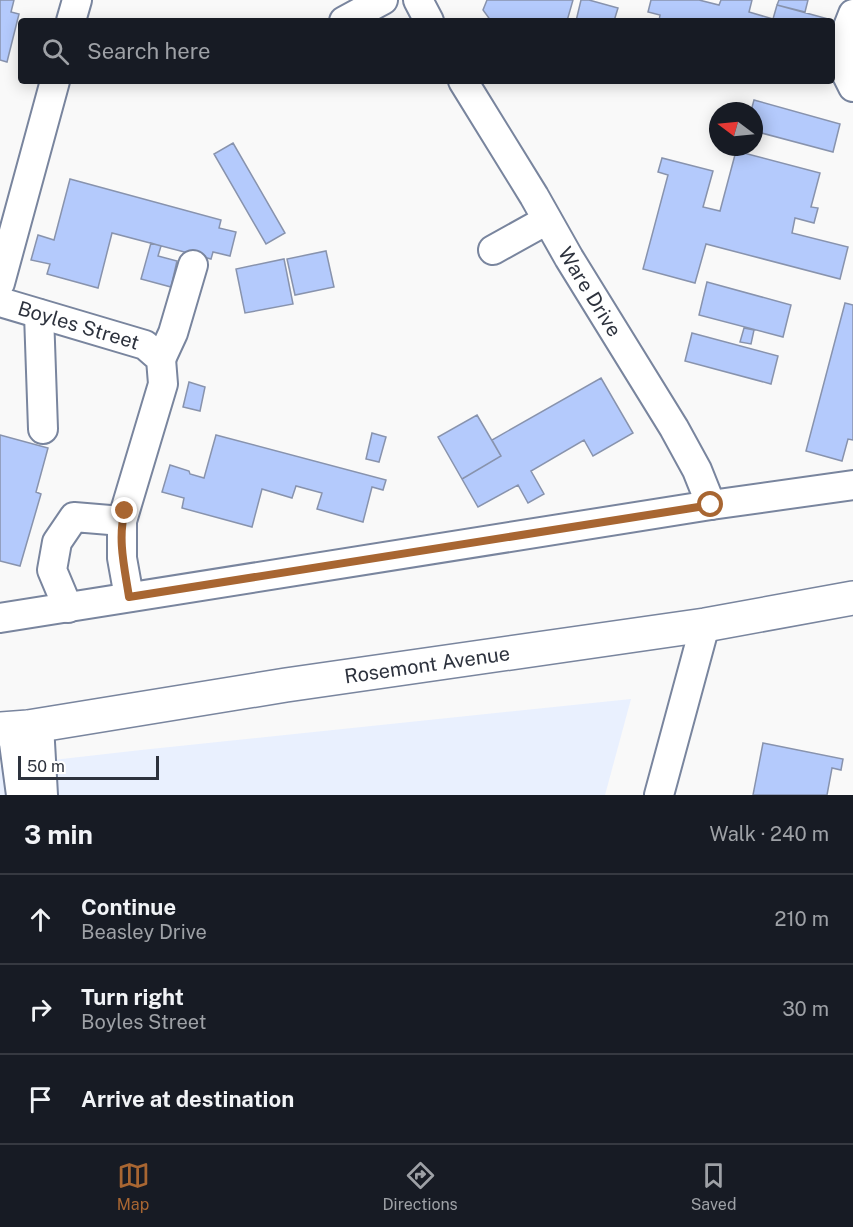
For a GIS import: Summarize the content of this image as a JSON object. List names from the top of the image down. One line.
{"streets":{"main road":["Rosemont Avenue"],"street":["Ware Drive","Boyles Street"]},"scale_bar":"50 m","north":"left","page":{"search":"Search here","scale":"50 m","heading":["3 min","Walk · 240 m"],"list":[["Continue","Beasley Drive","210 m"],["Turn right","Boyles Street","30 m"],"Arrive at destination"],"nav":["Map","Directions","Saved"]}}
